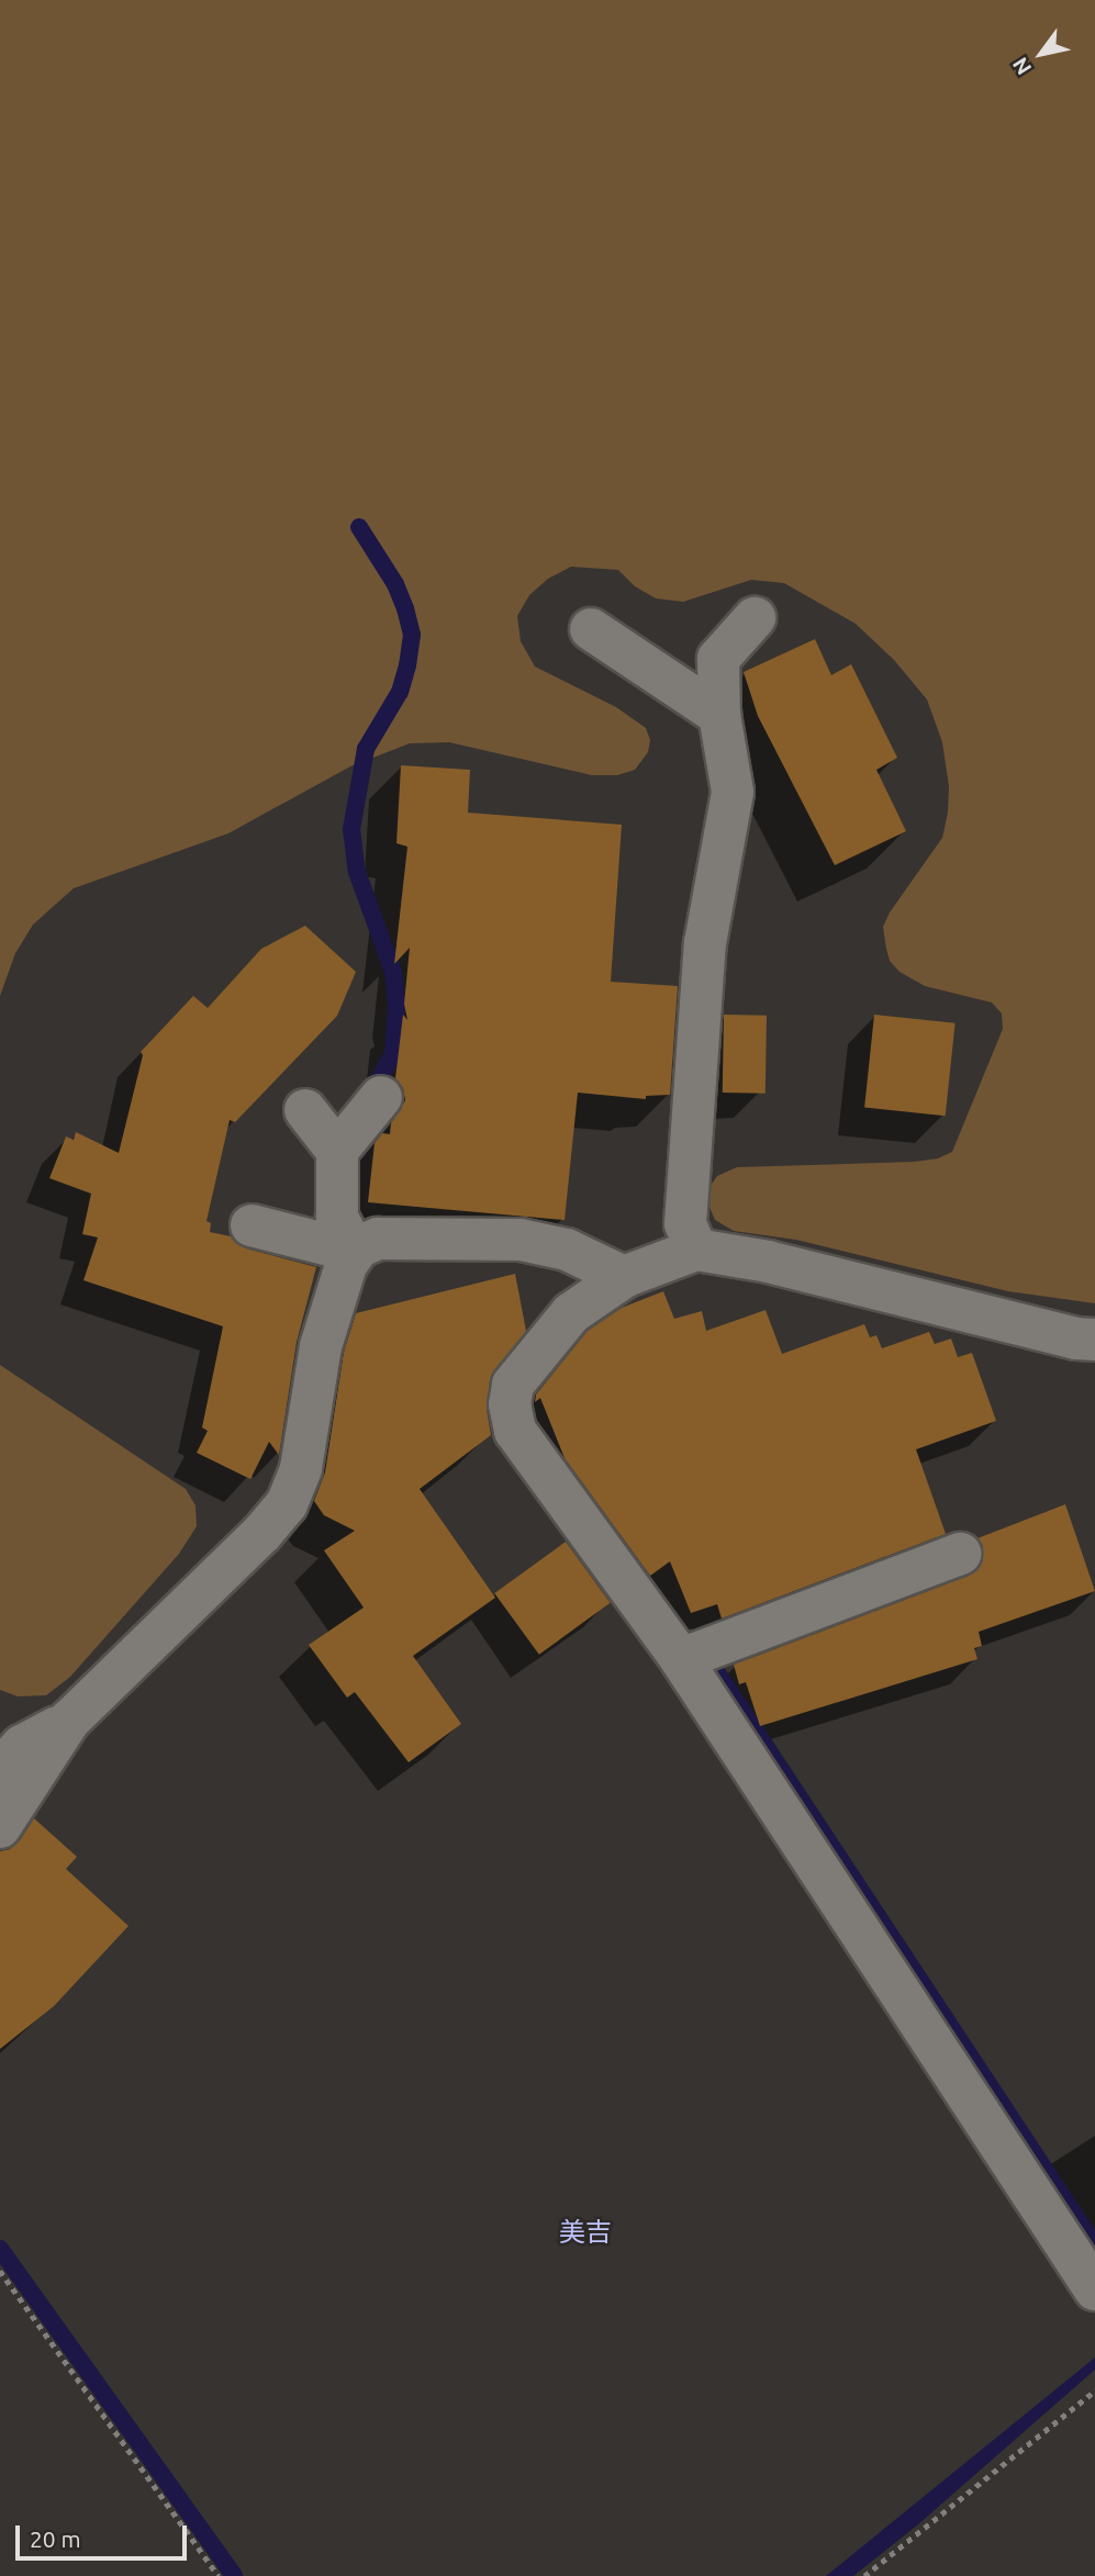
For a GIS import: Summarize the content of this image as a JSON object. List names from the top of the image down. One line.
{"districts":["美吉"],"scale_bar":"20 m","north":"bottom left"}
